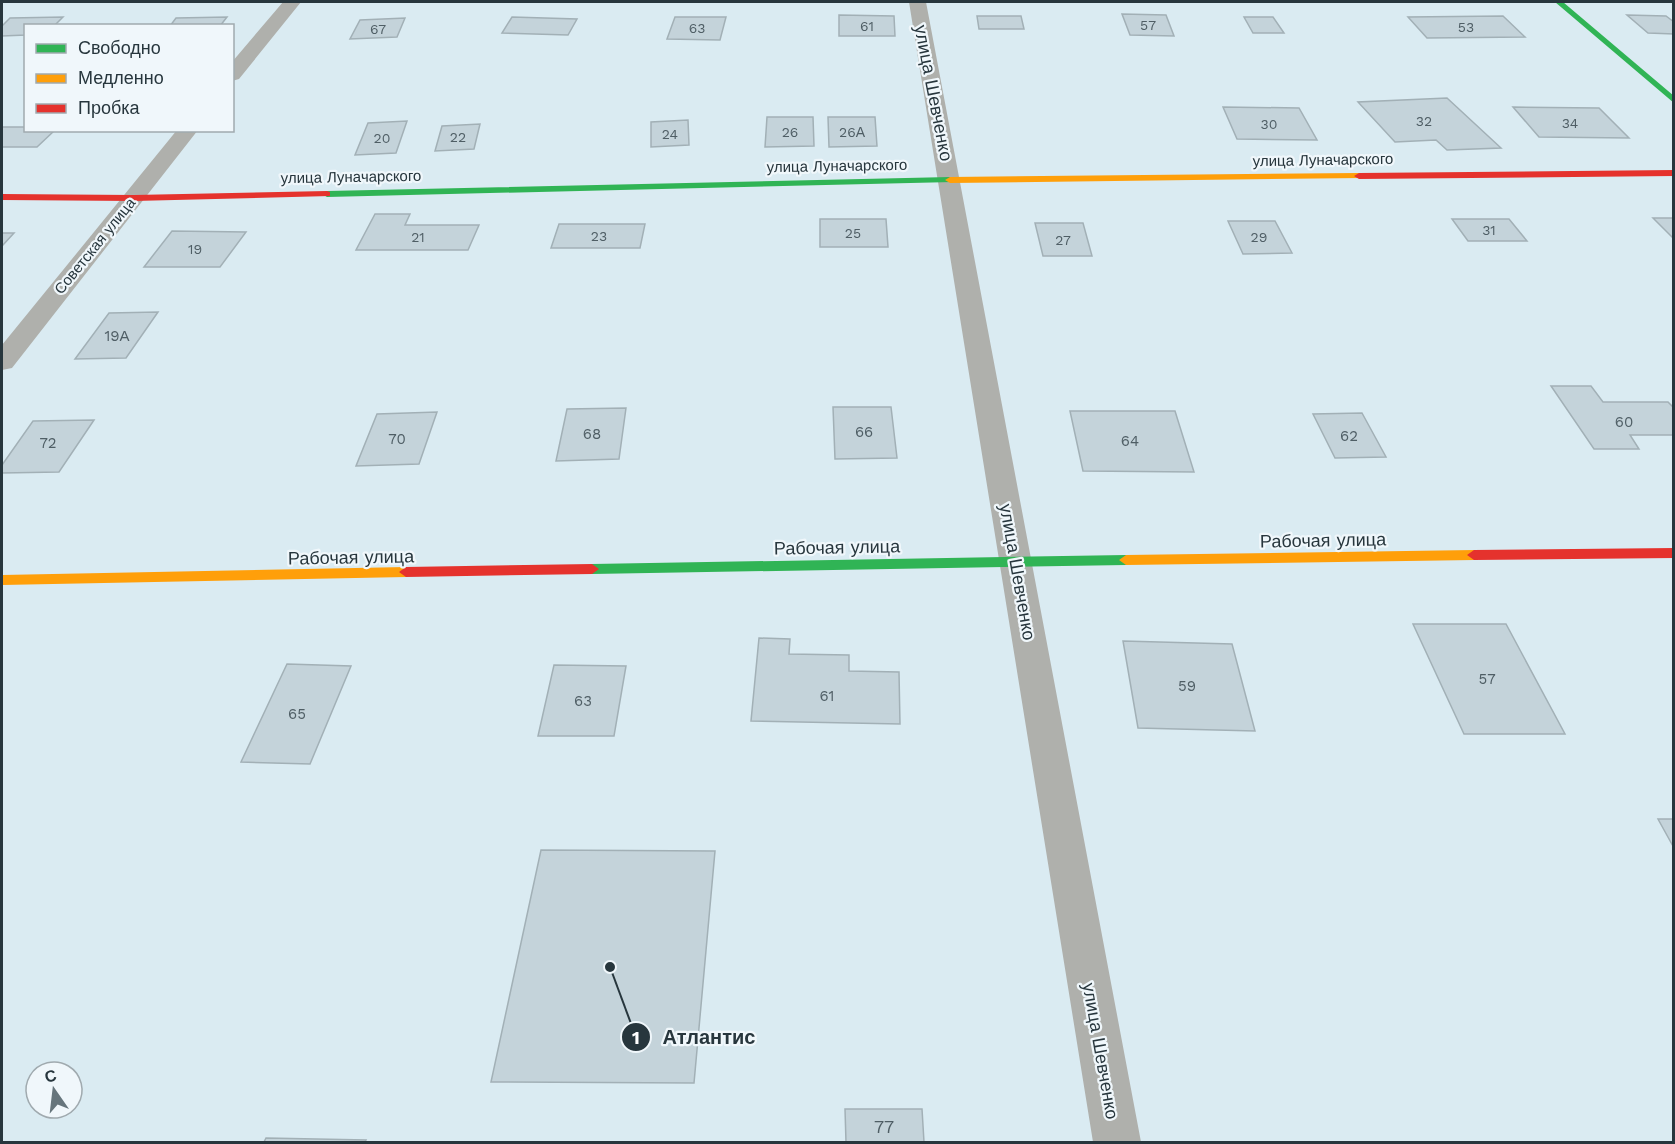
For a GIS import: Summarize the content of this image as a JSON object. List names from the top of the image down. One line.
{"streets":{"street":["улица Шевченко","улица Луначарского","Советская улица","Рабочая улица"]},"crossings":[["улица Шевченко","улица Луначарского"],["улица Шевченко","Рабочая улица"],["улица Луначарского","Советская улица"]],"places":["Атлантис"],"house_numbers":["57","61","53","63","67","32","34","30","26","26А","24","22","20","31","25","23","21","29","27","19","19А","60","66","68","62","70","64","72","57","59","61","63","65","77"],"legend":["Свободно","Медленно","Пробка"],"north":"top"}
